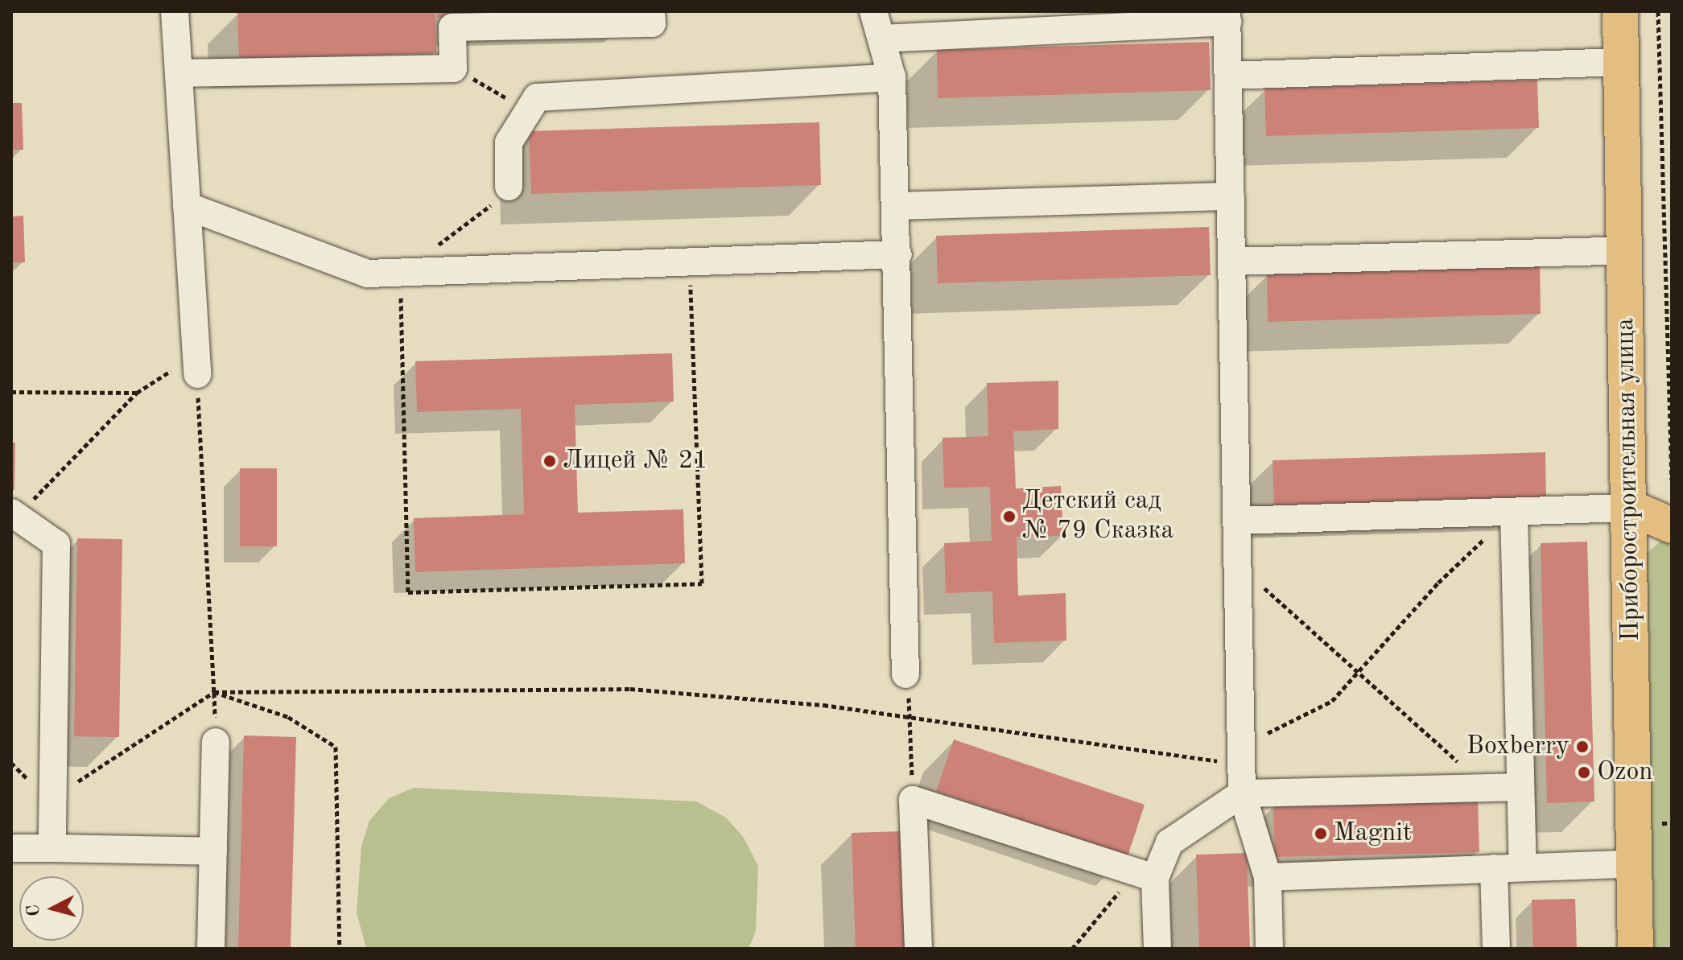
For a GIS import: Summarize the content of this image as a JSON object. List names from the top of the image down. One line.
{"streets":{"main road":["Приборостроительная улица"]},"places":["Лицей № 21","Детский сад № 79 Сказка","Boxberry","Ozon","Magnit"],"north":"left"}
